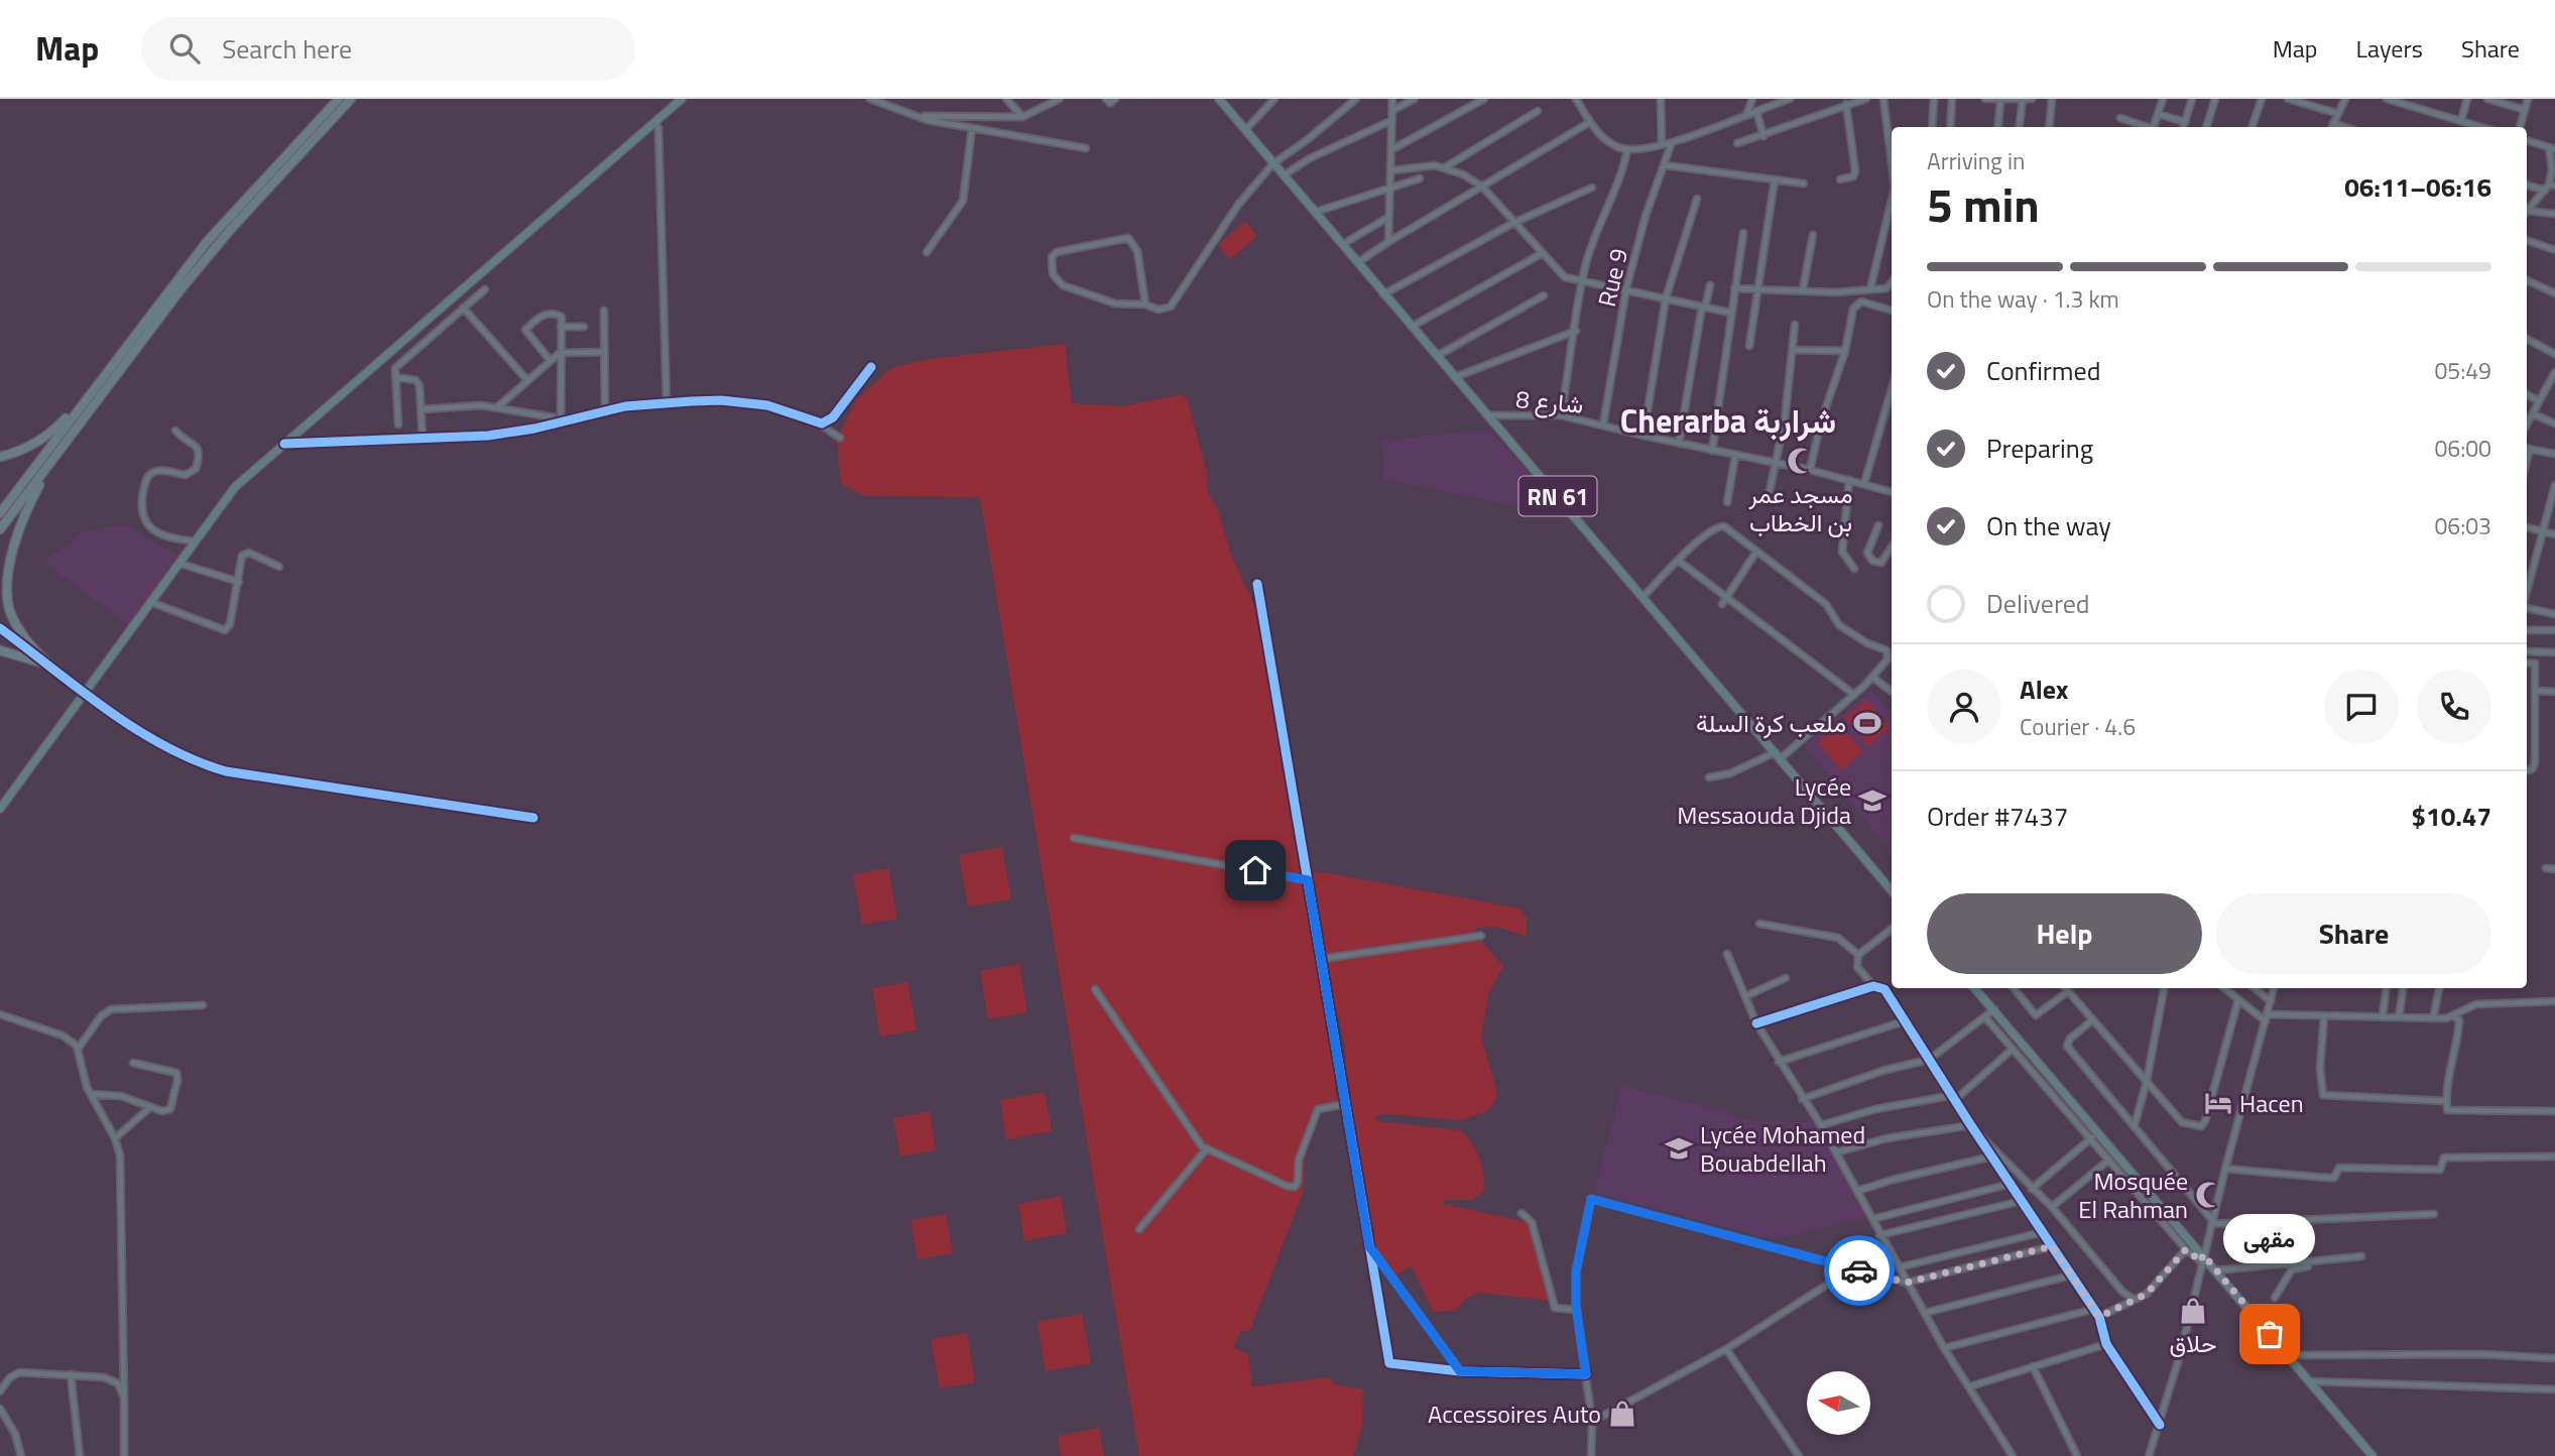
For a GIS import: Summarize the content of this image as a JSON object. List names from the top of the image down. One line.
{"streets":{"main road":["RN 61"],"street":["Rue 9","شارع 8"]},"crossings":[["Rue 9","شارع 8"],["شارع 8","RN 61"]],"districts":["Cherarba شراربة"],"places":{"mosque":["مسجد عمر بن الخطاب","Mosquée El Rahman"],"sports":["ملعب كرة السلة"],"school or university":["Lycée Messaouda Djida","Lycée Mohamed Bouabdellah"],"hotel":["Hacen"],"shop":["حلاق","Accessoires Auto"],"other":["مقهى"]},"north":"left","page":{"header":"Map","search":"Search here","nav":["Map","Layers","Share"],"heading":["5 min","Arriving in","06:11–06:16"],"panel":["Alex","Courier · 4.6","Order #7437","$10.47"],"bar":"On the way · 1.3 km","list":[["Confirmed","05:49"],["Preparing","06:00"],["On the way","06:03"],"Delivered"],"buttons":["Help","Share"],"bubble":"مقهى"}}
